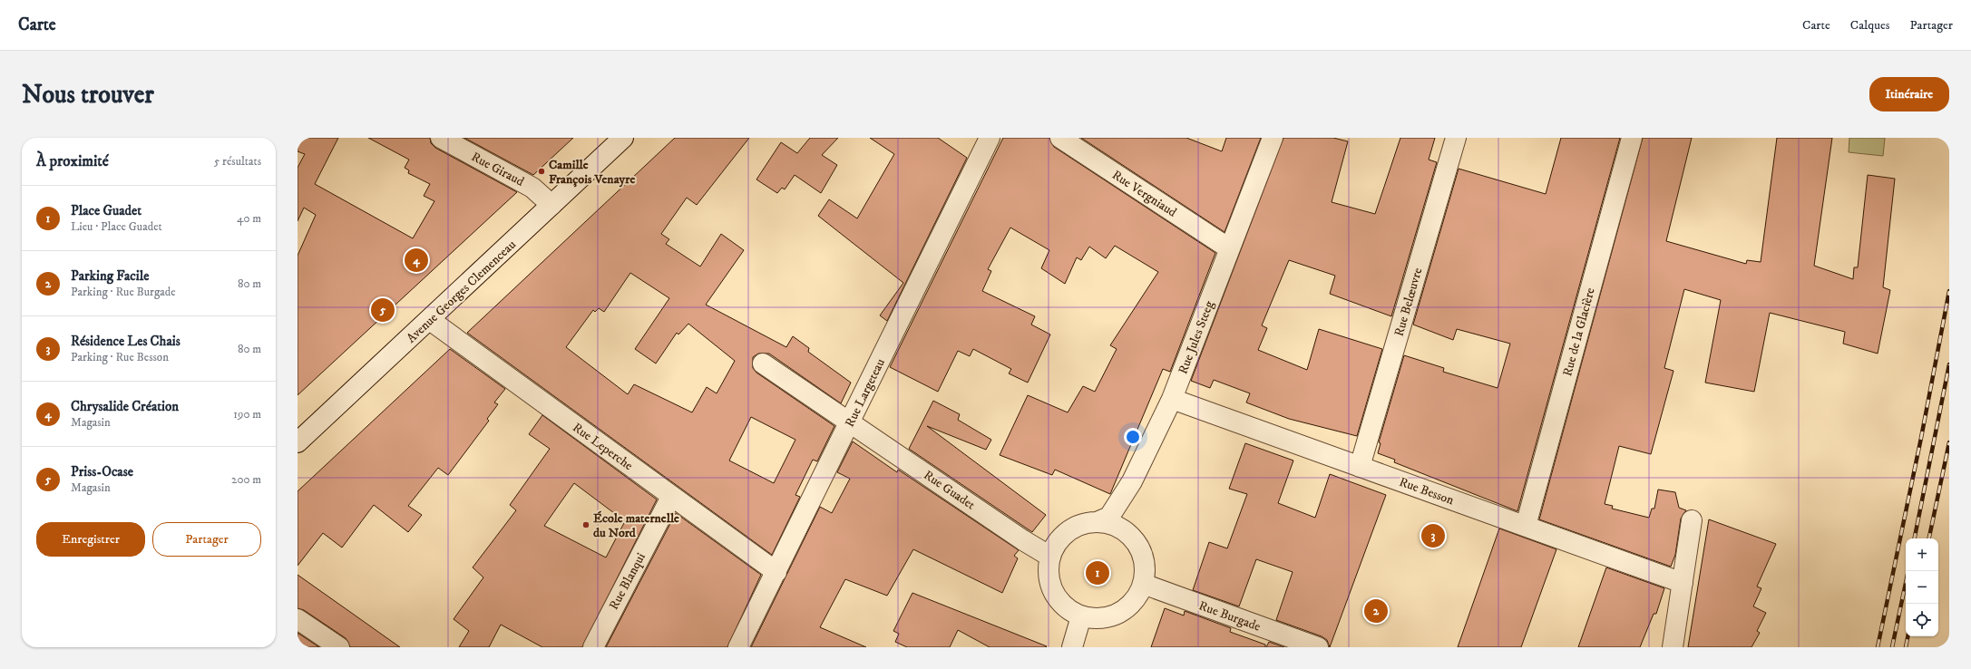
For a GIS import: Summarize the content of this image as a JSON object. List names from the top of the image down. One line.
{"streets":{"street":["Rue Giraud","Rue Vergniaud","Avenue Georges Clemenceau","Rue Belœuvre","Rue de la Glacière","Rue Jules Steeg","Rue Largeteau","Rue Leperche","Rue Guadet","Rue Besson","Rue Blanqui","Rue Burgade"]},"crossings":[["Rue Giraud","Avenue Georges Clemenceau"],["Rue Vergniaud","Rue Jules Steeg"],["Avenue Georges Clemenceau","Rue Leperche"],["Rue Belœuvre","Rue Besson"],["Rue de la Glacière","Rue Besson"],["Rue Jules Steeg","Rue Guadet"],["Rue Jules Steeg","Rue Besson"],["Rue Jules Steeg","Rue Burgade"],["Rue Largeteau","Rue Leperche"],["Rue Largeteau","Rue Guadet"],["Rue Leperche","Rue Blanqui"],["Rue Guadet","Rue Burgade"]],"places":["Camille François Venayre","École maternelle du Nord"],"page":{"header":"Carte","nav":["Carte","Calques","Partager"],"buttons":["Itinéraire",["Enregistrer","Partager"]],"title":"Nous trouver","heading":["À proximité","5 résultats"],"list":[{"mark":"1","name":"Place Guadet","note":"Lieu · Place Guadet","value":"40 m"},{"mark":"2","name":"Parking Facile","note":"Parking · Rue Burgade","value":"80 m"},{"mark":"3","name":"Résidence Les Chais","note":"Parking · Rue Besson","value":"80 m"},{"mark":"4","name":"Chrysalide Création","note":"Magasin","value":"190 m"},{"mark":"5","name":"Priss-Ocase","note":"Magasin","value":"200 m"}],"pins":["4","5","3","1","2"],"map_buttons":["+","−"]}}
